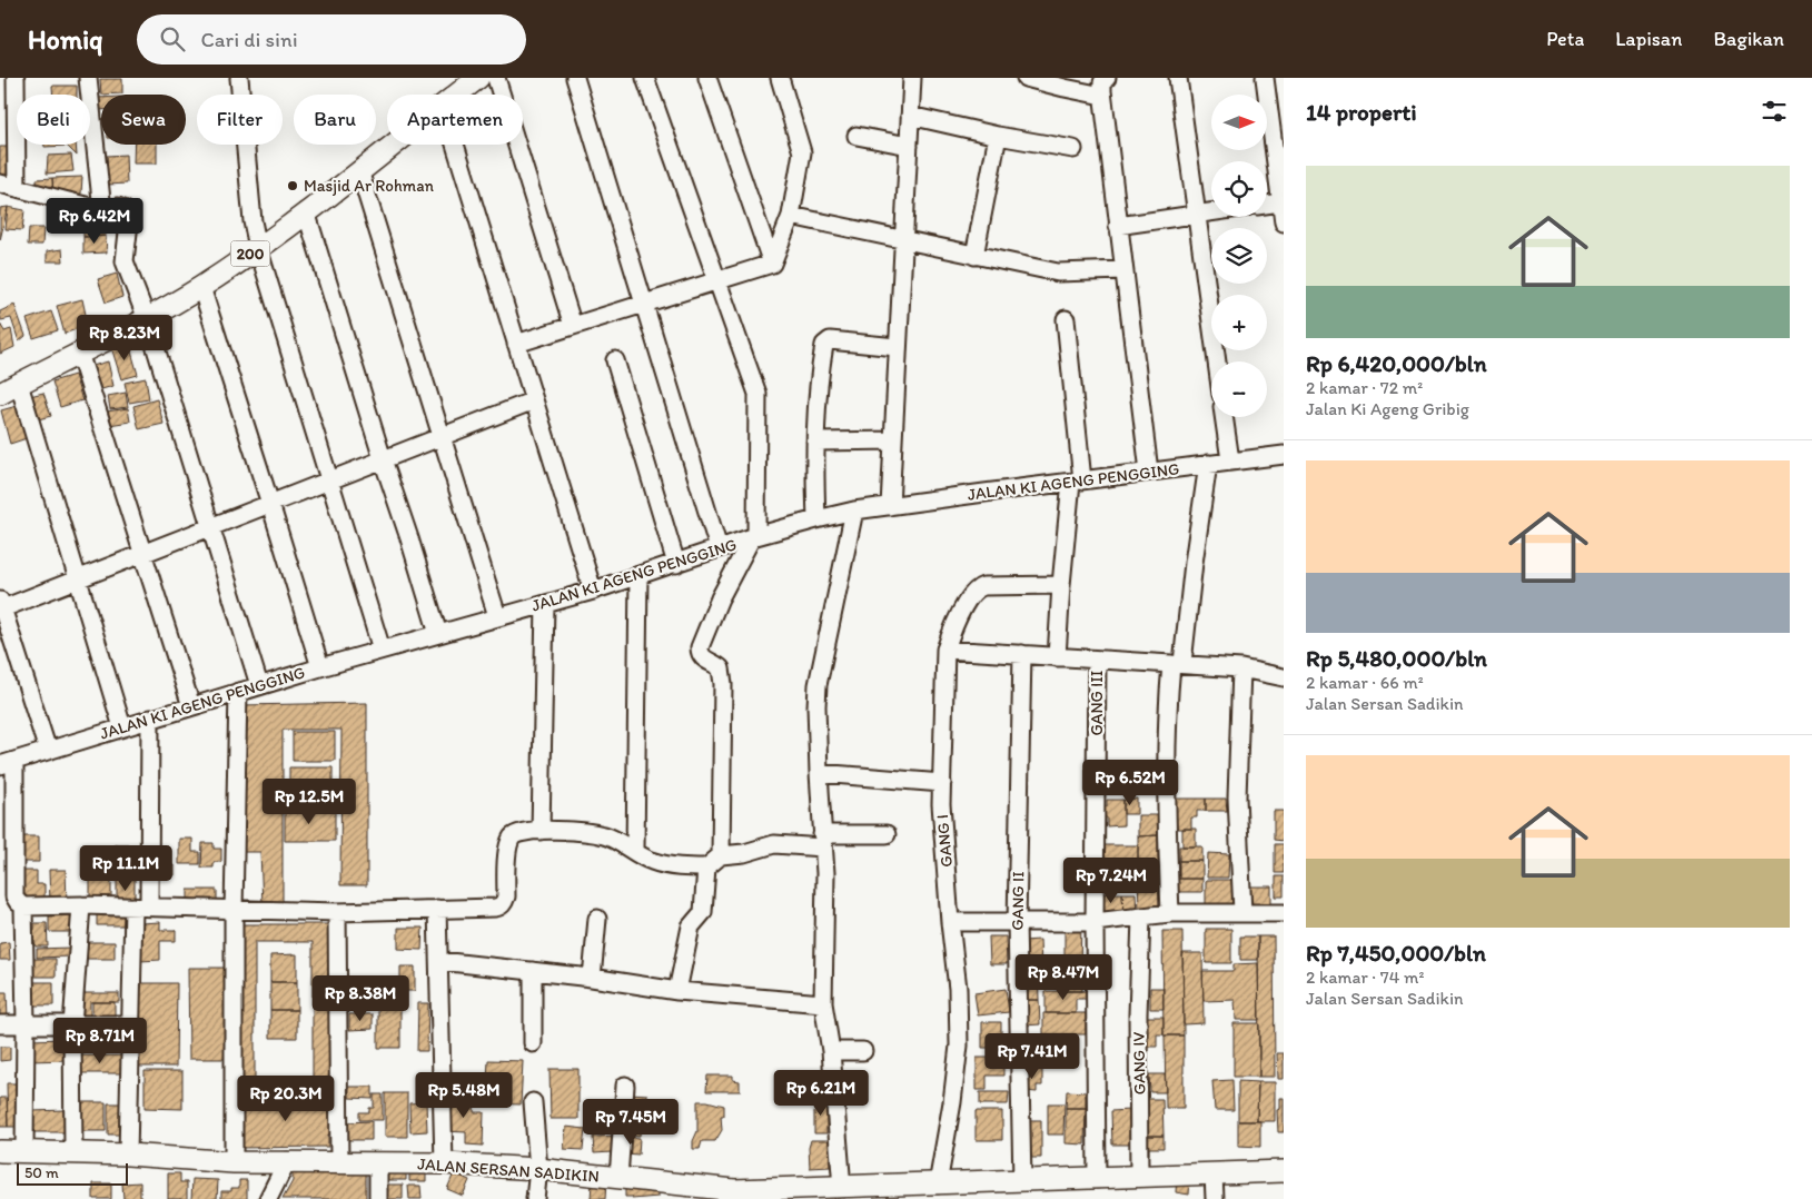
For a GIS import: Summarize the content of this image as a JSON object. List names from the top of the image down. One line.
{"streets":{"main road":["200","JALAN SERSAN SADIKIN"],"street":["JALAN KI AGENG PENGGING","GANG III","GANG I","GANG II","GANG IV"]},"crossings":[["GANG III","JALAN SERSAN SADIKIN"],["GANG I","JALAN SERSAN SADIKIN"],["GANG II","JALAN SERSAN SADIKIN"],["GANG IV","JALAN SERSAN SADIKIN"]],"places":["Masjid Ar Rohman"],"scale_bar":"50 m","north":"right","page":{"header":"Homiq","search":"Cari di sini","nav":["Peta","Lapisan","Bagikan"],"heading":"14 properti","map_buttons":["+","−"],"chip":["Beli","Sewa","Filter","Baru","Apartemen"],"list":[{"name":"Rp 6,420,000/bln","note":"2 kamar · 72 m² · Jalan Ki Ageng Gribig"},{"name":"Rp 5,480,000/bln","note":"2 kamar · 66 m² · Jalan Sersan Sadikin"},{"name":"Rp 7,450,000/bln","note":"2 kamar · 74 m² · Jalan Sersan Sadikin"}],"price":["Rp 6.42M","Rp 8.23M","Rp 6.52M","Rp 12.5M","Rp 11.1M","Rp 7.24M","Rp 8.47M","Rp 8.38M","Rp 8.71M","Rp 7.41M","Rp 6.21M","Rp 5.48M","Rp 20.3M","Rp 7.45M"],"scale":"50 m"}}
